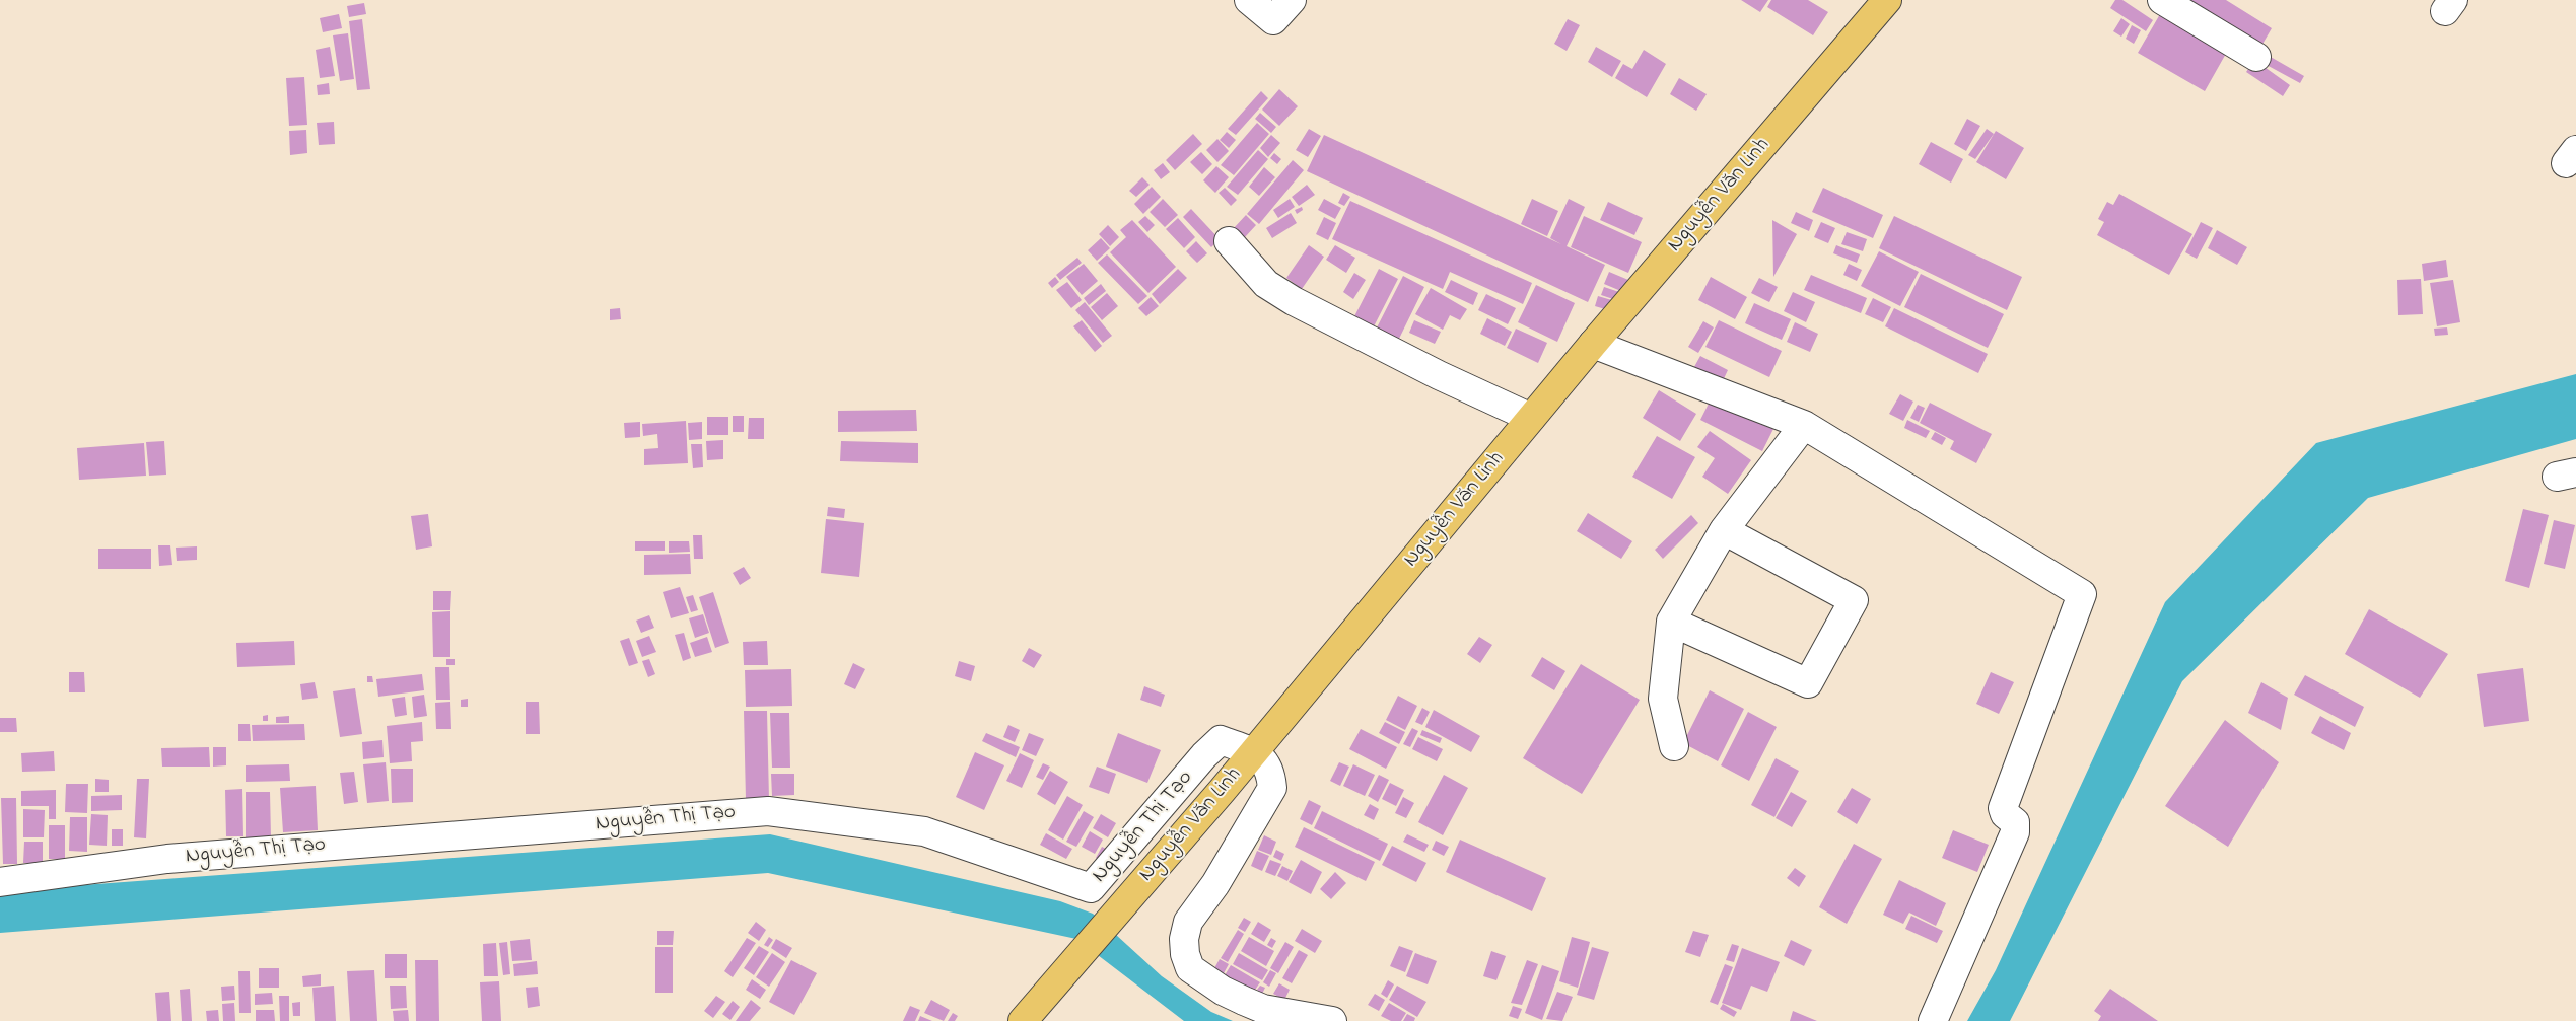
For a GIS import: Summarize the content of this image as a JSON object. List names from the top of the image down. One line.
{"streets":{"highway":["Nguyễn Văn Linh"],"street":["Nguyễn Thị Tạo"]},"crossings":[["Nguyễn Văn Linh","Nguyễn Thị Tạo"]]}
